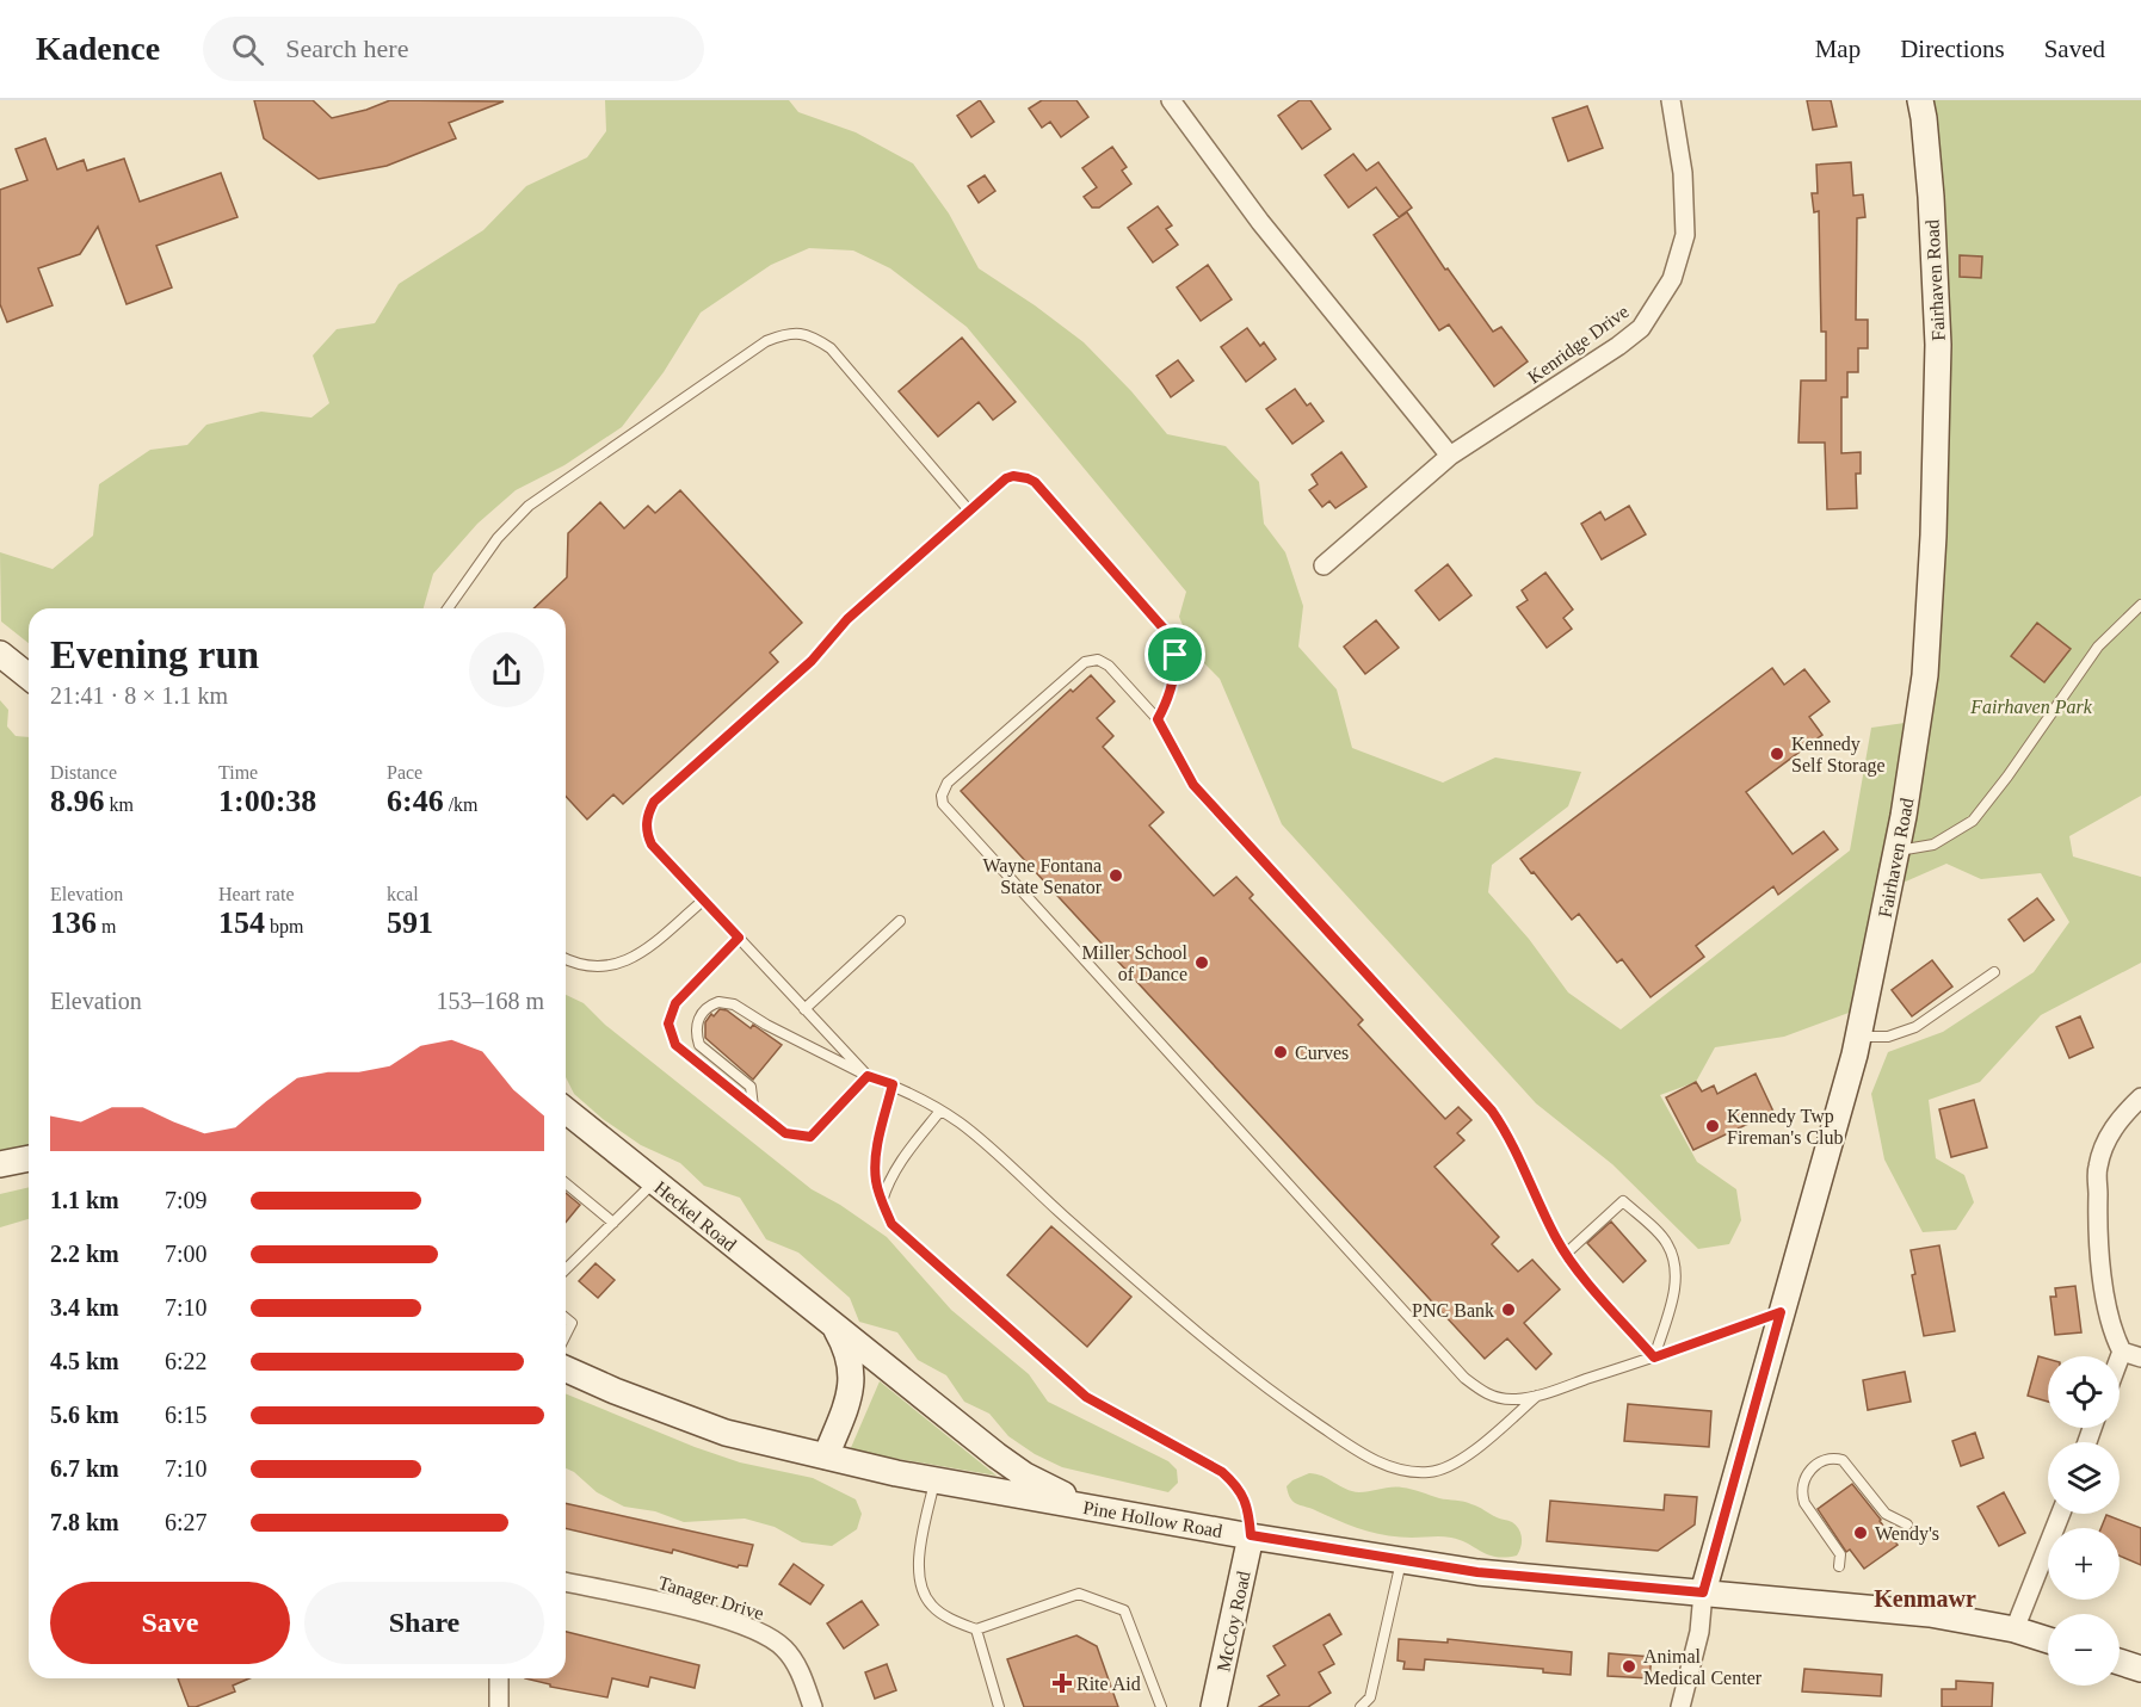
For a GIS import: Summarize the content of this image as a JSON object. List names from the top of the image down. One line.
{"streets":{"street":["Fairhaven Road","Kenridge Drive","Heckel Road","Pine Hollow Road","Tanager Drive","McCoy Road"]},"crossings":[["Fairhaven Road","Pine Hollow Road"],["Heckel Road","Pine Hollow Road"],["Pine Hollow Road","McCoy Road"]],"districts":["Kenmawr"],"parks":["Fairhaven Park"],"places":{"other":["Kennedy Self Storage","Wayne Fontana State Senator","Miller School of Dance","Curves","Kennedy Twp Fireman's Club","PNC Bank","Wendy's","Animal Medical Center"],"health":["Rite Aid"]},"page":{"header":"Kadence","search":"Search here","nav":["Map","Directions","Saved"],"heading":["Evening run","21:41 · 8 × 1.1 km"],"stats":[["Distance","8.96 km"],["Time","1:00:38"],["Pace","6:46 /km"],["Elevation","136 m"],["Heart rate","154 bpm"],["kcal","591"]],"chart":["Elevation","153–168 m"],"list":[{"name":"1.1 km","note":"7:09"},{"name":"2.2 km","note":"7:00"},{"name":"3.4 km","note":"7:10"},{"name":"4.5 km","note":"6:22"},{"name":"5.6 km","note":"6:15"},{"name":"6.7 km","note":"7:10"},{"name":"7.8 km","note":"6:27"}],"map_buttons":["+","−"],"buttons":["Save","Share"]}}
